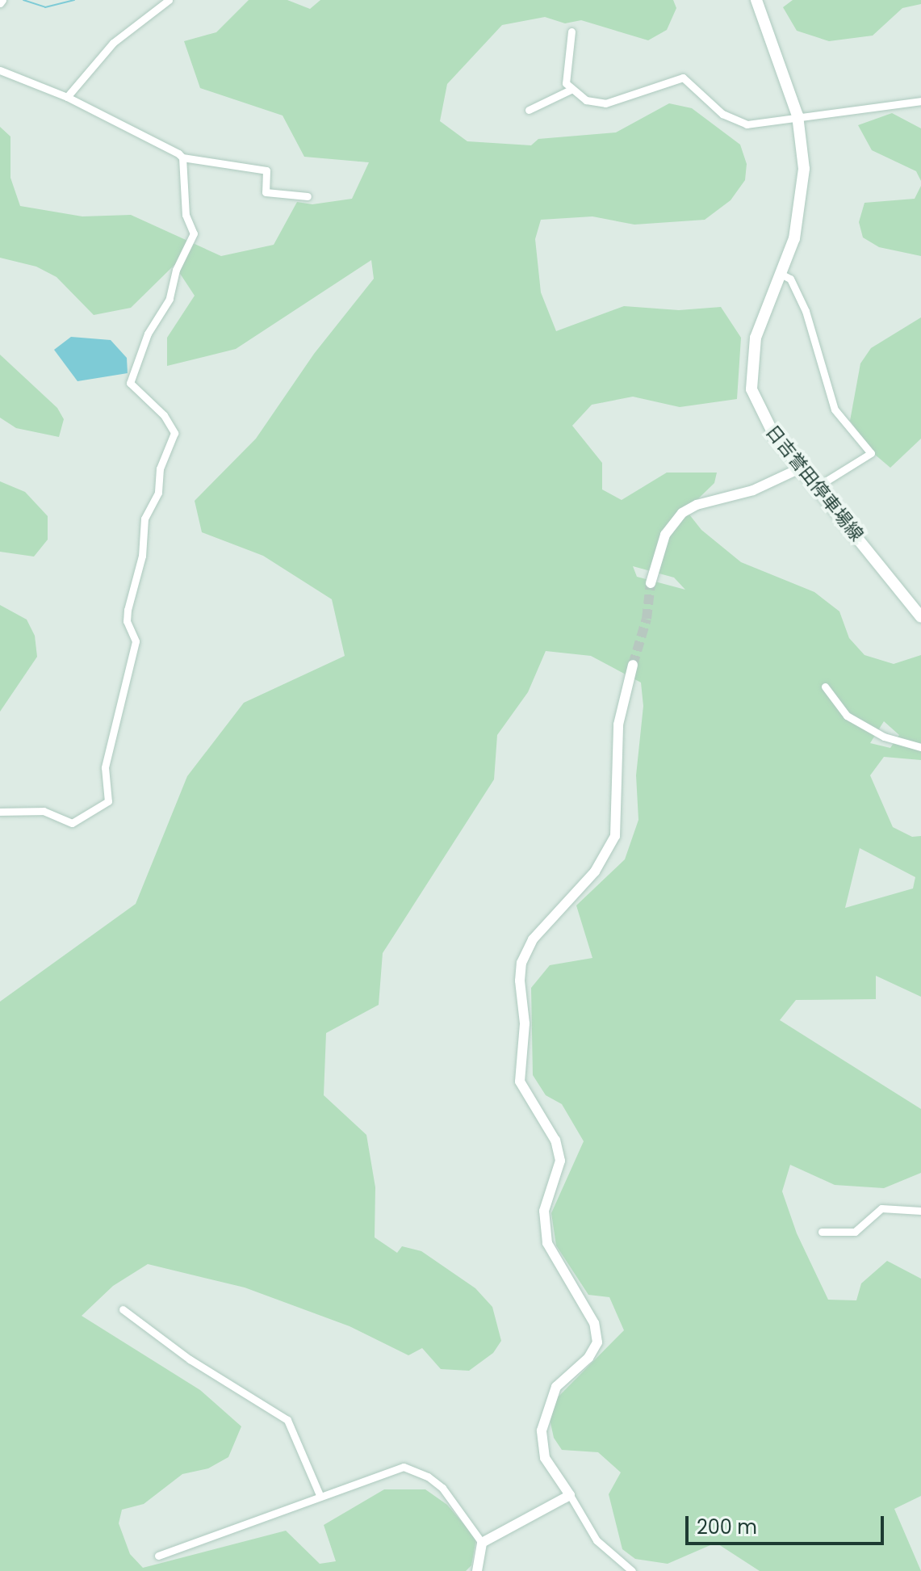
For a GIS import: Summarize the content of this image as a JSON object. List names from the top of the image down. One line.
{"streets":{"main road":["日吉誉田停車場線"]},"scale_bar":"200 m"}
